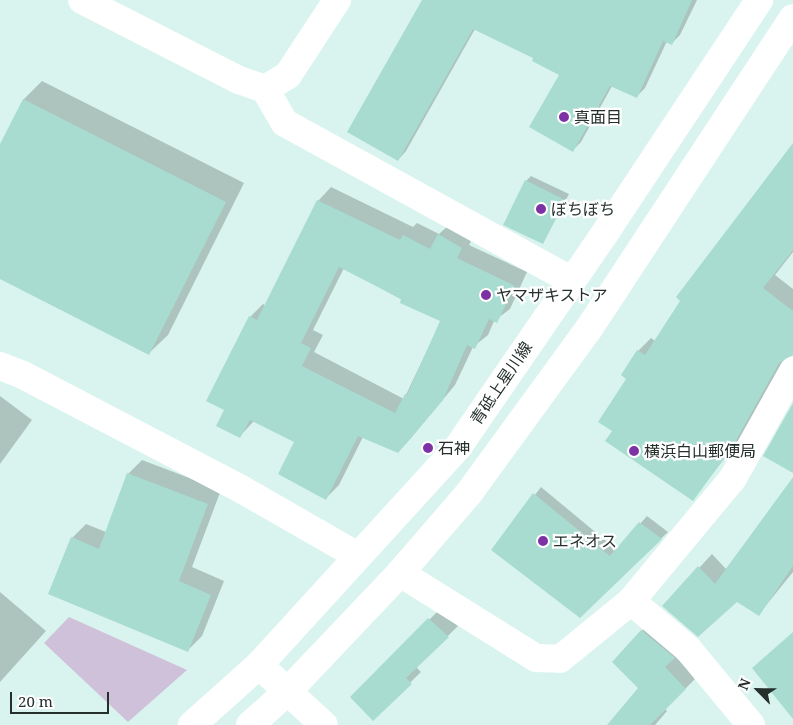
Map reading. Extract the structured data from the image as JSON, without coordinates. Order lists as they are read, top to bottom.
{
  "streets": {
    "street": ["青砥上星川線"]
  },
  "places": [
    "真面目",
    "ぼちぼち",
    "ヤマザキストア",
    "石神",
    "横浜白山郵便局",
    "エネオス"
  ],
  "scale_bar": "20 m",
  "north": "top left"
}
